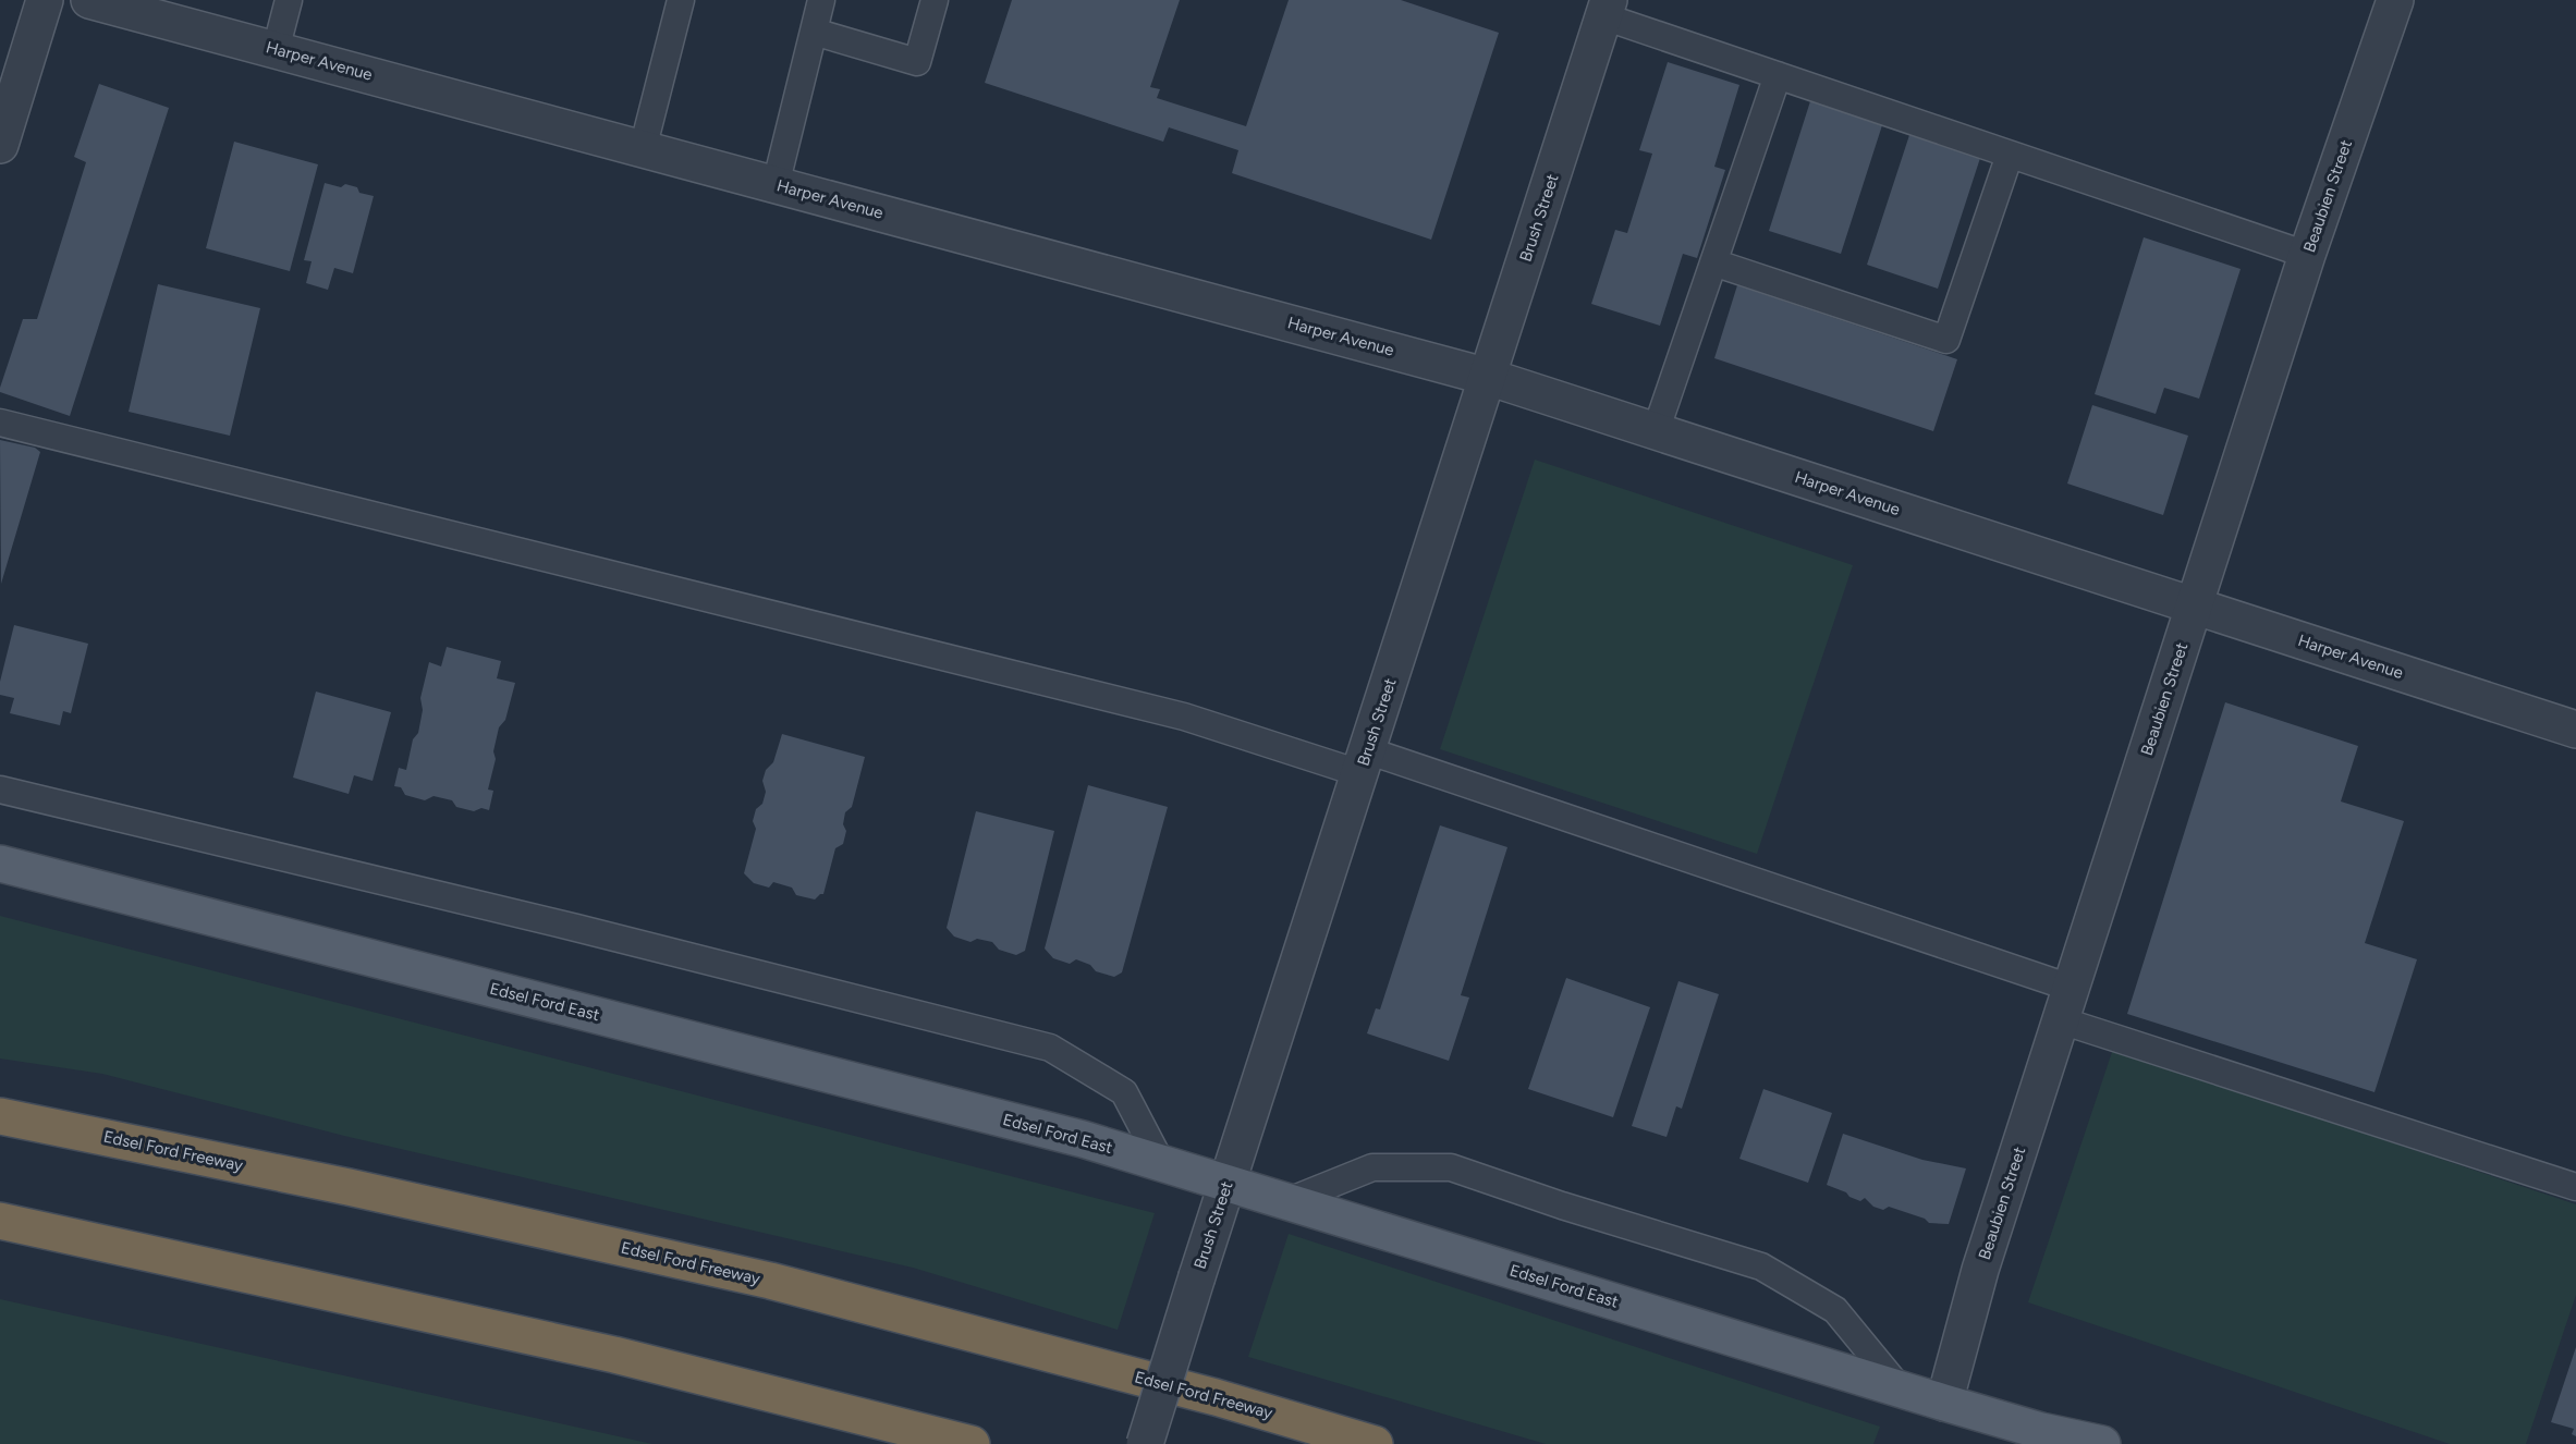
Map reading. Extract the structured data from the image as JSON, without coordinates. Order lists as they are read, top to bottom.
{
  "streets": {
    "highway": ["Edsel Ford Freeway"],
    "main road": ["Edsel Ford East"],
    "street": ["Harper Avenue", "Beaubien Street", "Brush Street"]
  },
  "crossings": [
    ["Harper Avenue", "Beaubien Street"],
    ["Harper Avenue", "Brush Street"],
    ["Beaubien Street", "Edsel Ford East"],
    ["Brush Street", "Edsel Ford East"]
  ]
}
